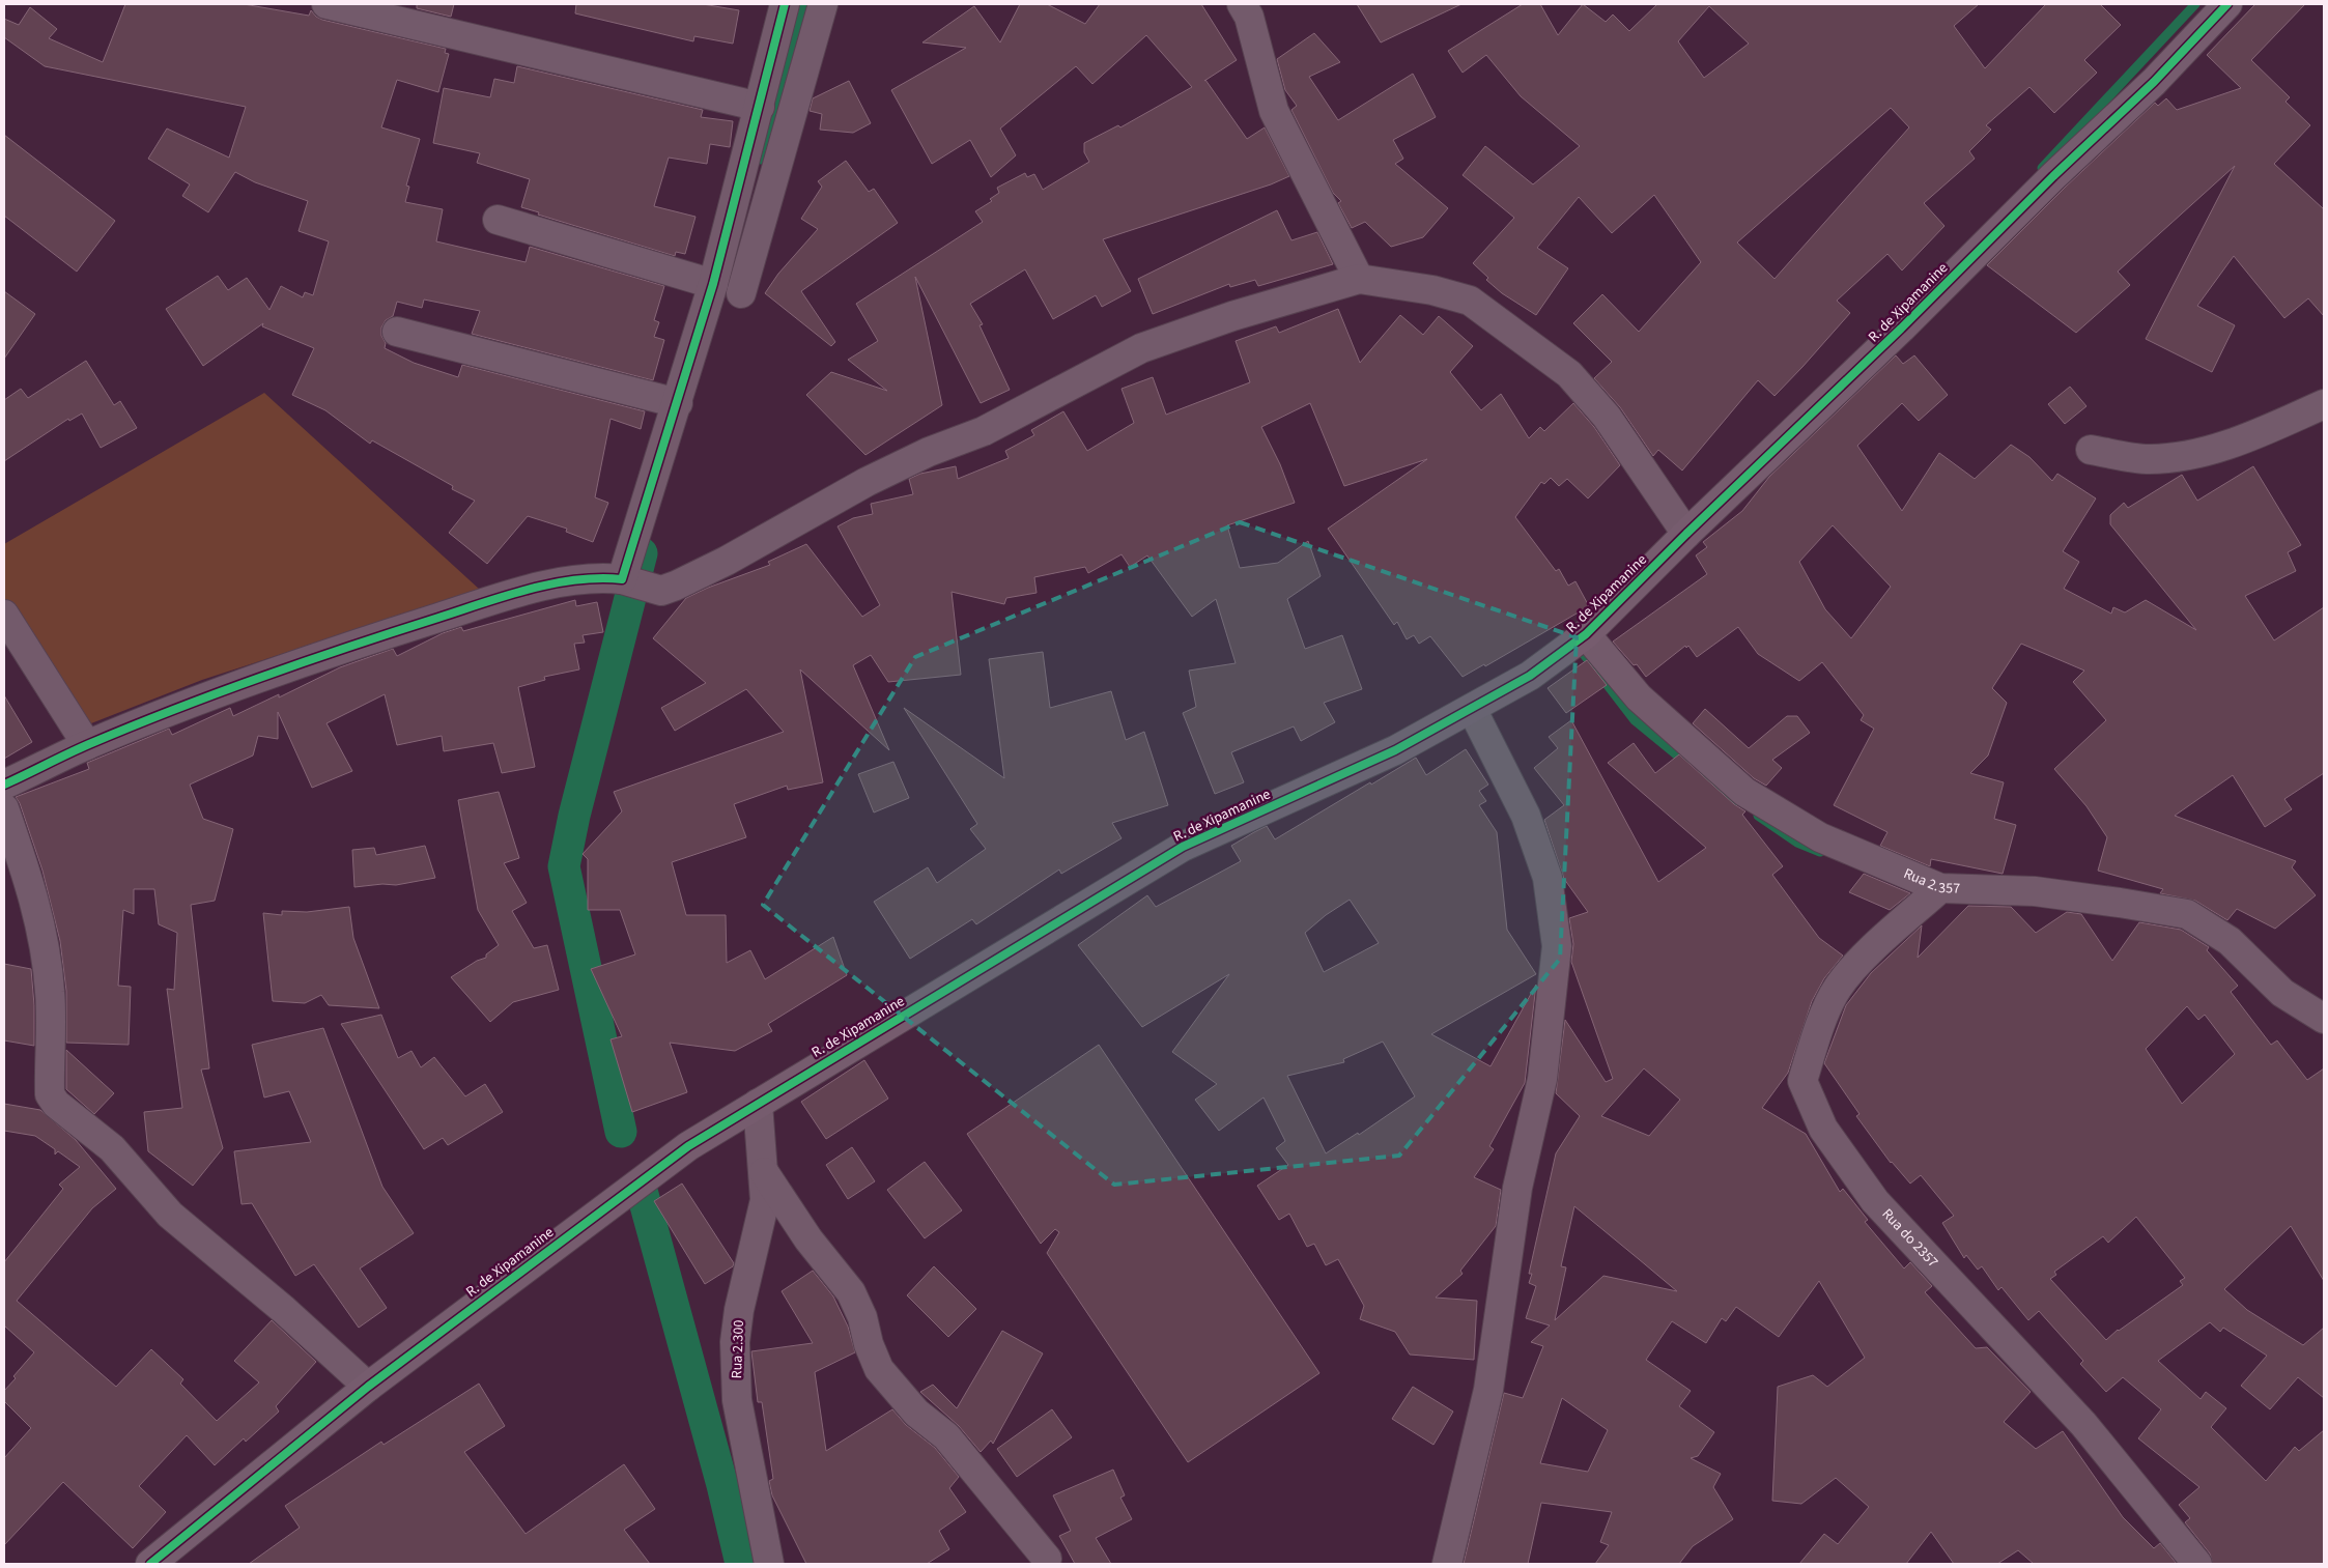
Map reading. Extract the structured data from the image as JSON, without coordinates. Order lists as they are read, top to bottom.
{
  "streets": {
    "street": [
      "R. de Xipamanine",
      "Rua 2.357",
      "Rua do 2357",
      "Rua 2.300"
    ]
  },
  "crossings": [
    ["R. de Xipamanine", "Rua 2.357"],
    ["R. de Xipamanine", "Rua 2.300"],
    ["Rua 2.357", "Rua do 2357"]
  ]
}
